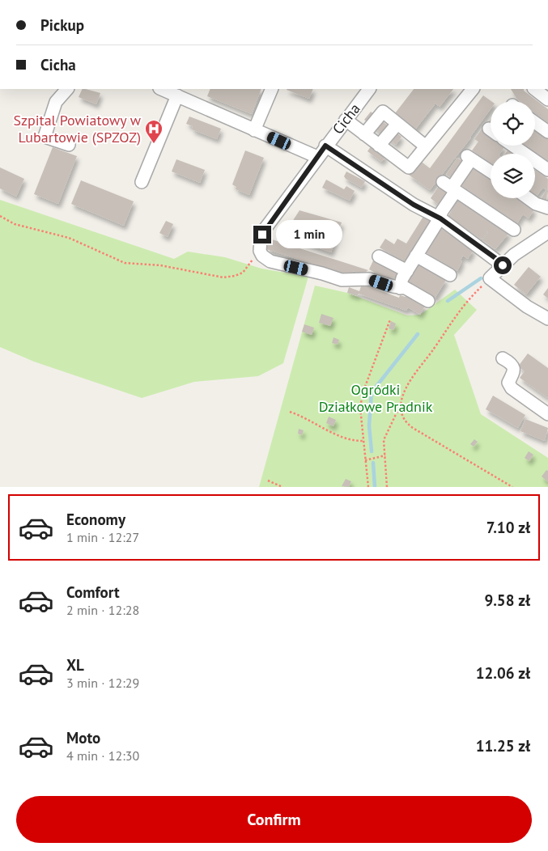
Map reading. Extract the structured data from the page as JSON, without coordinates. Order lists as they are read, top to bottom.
{
  "streets": {
    "street": ["Cicha"]
  },
  "parks": ["Ogródki Działkowe Pradnik"],
  "places": {
    "hospital": ["Szpital Powiatowy w Lubartowie (SPZOZ)"]
  },
  "page": {
    "banner": ["Pickup", "Cicha"],
    "bubble": "1 min",
    "list": [
      {
        "name": "Economy",
        "note": "1 min · 12:27",
        "value": "7.10 zł"
      },
      {
        "name": "Comfort",
        "note": "2 min · 12:28",
        "value": "9.58 zł"
      },
      {
        "name": "XL",
        "note": "3 min · 12:29",
        "value": "12.06 zł"
      },
      {
        "name": "Moto",
        "note": "4 min · 12:30",
        "value": "11.25 zł"
      }
    ],
    "buttons": "Confirm"
  }
}
